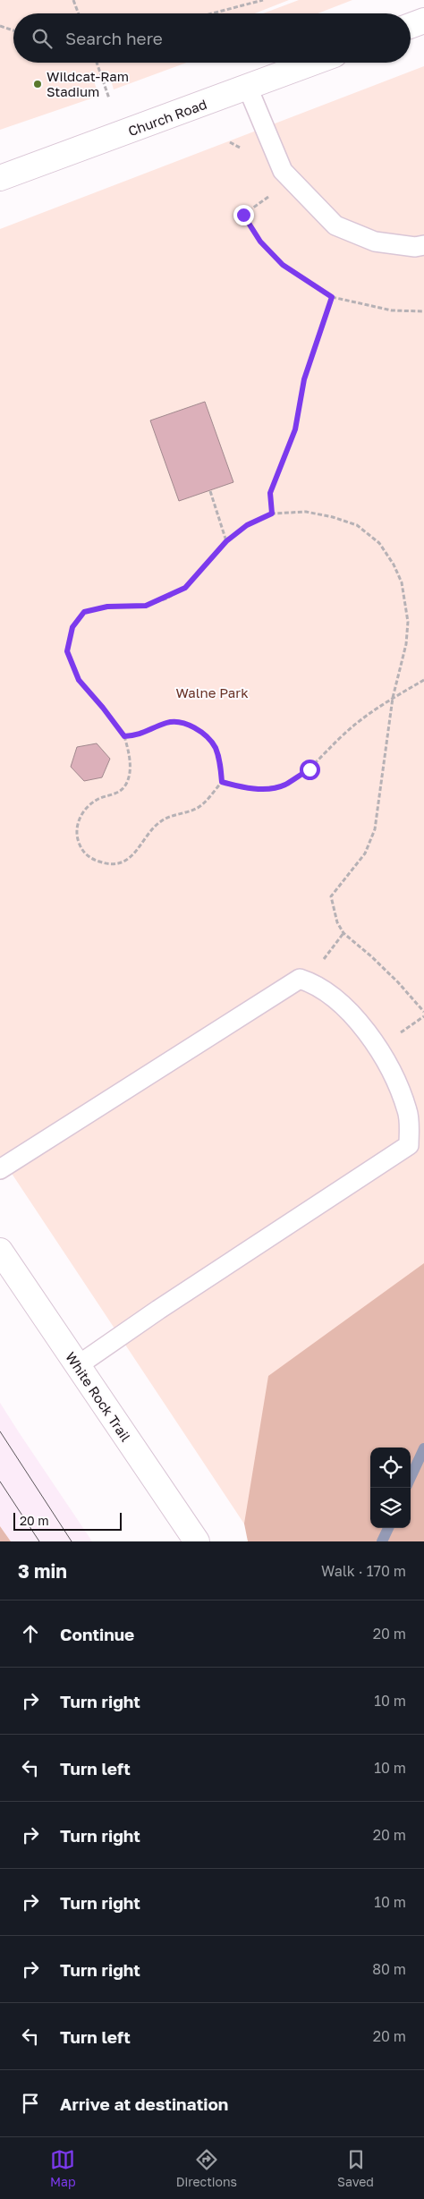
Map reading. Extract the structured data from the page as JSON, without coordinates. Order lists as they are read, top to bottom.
{
  "streets": {
    "street": ["Church Road", "White Rock Trail"]
  },
  "parks": ["Walne Park"],
  "places": ["Wildcat-Ram Stadium"],
  "scale_bar": "20 m",
  "page": {
    "search": "Search here",
    "scale": "20 m",
    "heading": ["3 min", "Walk · 170 m"],
    "list": [
      ["Continue", "20 m"],
      ["Turn right", "10 m"],
      ["Turn left", "10 m"],
      ["Turn right", "20 m"],
      ["Turn right", "10 m"],
      ["Turn right", "80 m"],
      ["Turn left", "20 m"],
      "Arrive at destination"
    ],
    "nav": ["Map", "Directions", "Saved"]
  }
}
